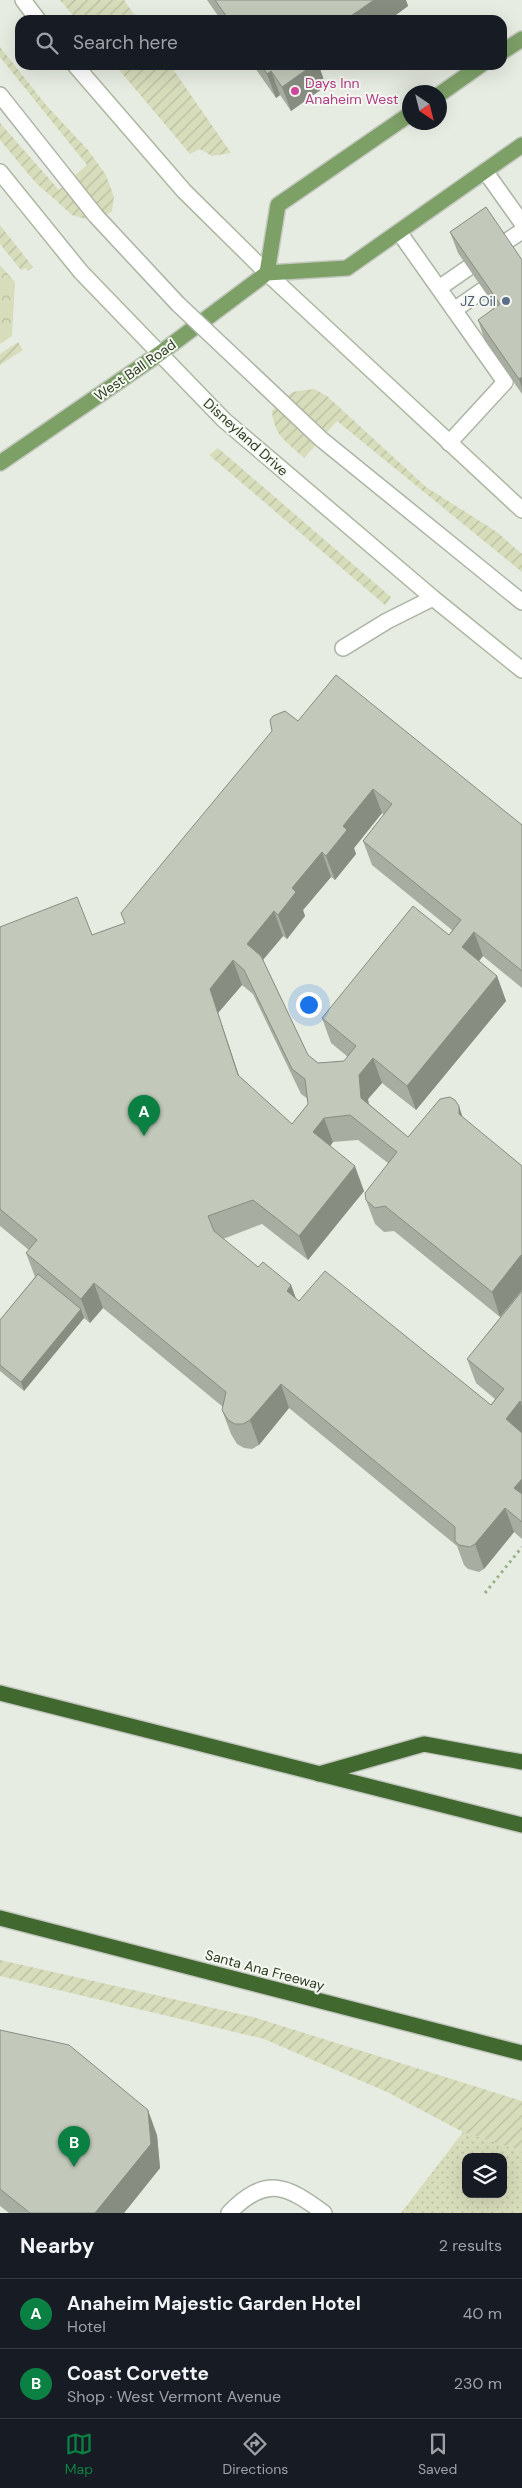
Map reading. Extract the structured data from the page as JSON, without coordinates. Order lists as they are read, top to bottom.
{
  "streets": {
    "highway": ["Santa Ana Freeway"],
    "main road": ["West Ball Road", "Disneyland Drive"]
  },
  "crossings": [
    ["West Ball Road", "Disneyland Drive"]
  ],
  "places": ["Days Inn Anaheim West", "JZ Oil"],
  "north": "bottom right",
  "page": {
    "search": "Search here",
    "pins": ["A", "B"],
    "heading": ["Nearby", "2 results"],
    "list": [
      {
        "mark": "A",
        "name": "Anaheim Majestic Garden Hotel",
        "note": "Hotel",
        "value": "40 m"
      },
      {
        "mark": "B",
        "name": "Coast Corvette",
        "note": "Shop · West Vermont Avenue",
        "value": "230 m"
      }
    ],
    "nav": ["Map", "Directions", "Saved"]
  }
}
